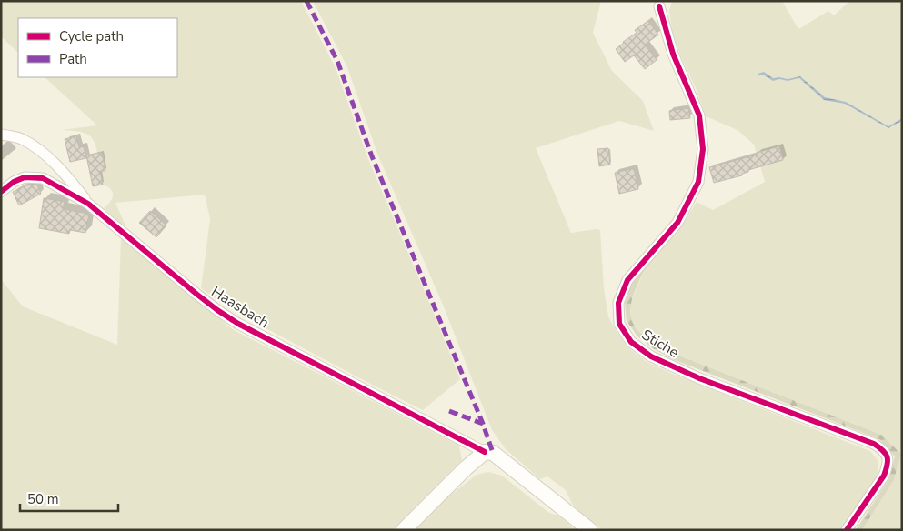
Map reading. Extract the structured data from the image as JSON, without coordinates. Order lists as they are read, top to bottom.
{
  "streets": {
    "street": ["Haasbach", "Stiche"]
  },
  "legend": ["Cycle path", "Path"],
  "scale_bar": "50 m"
}
